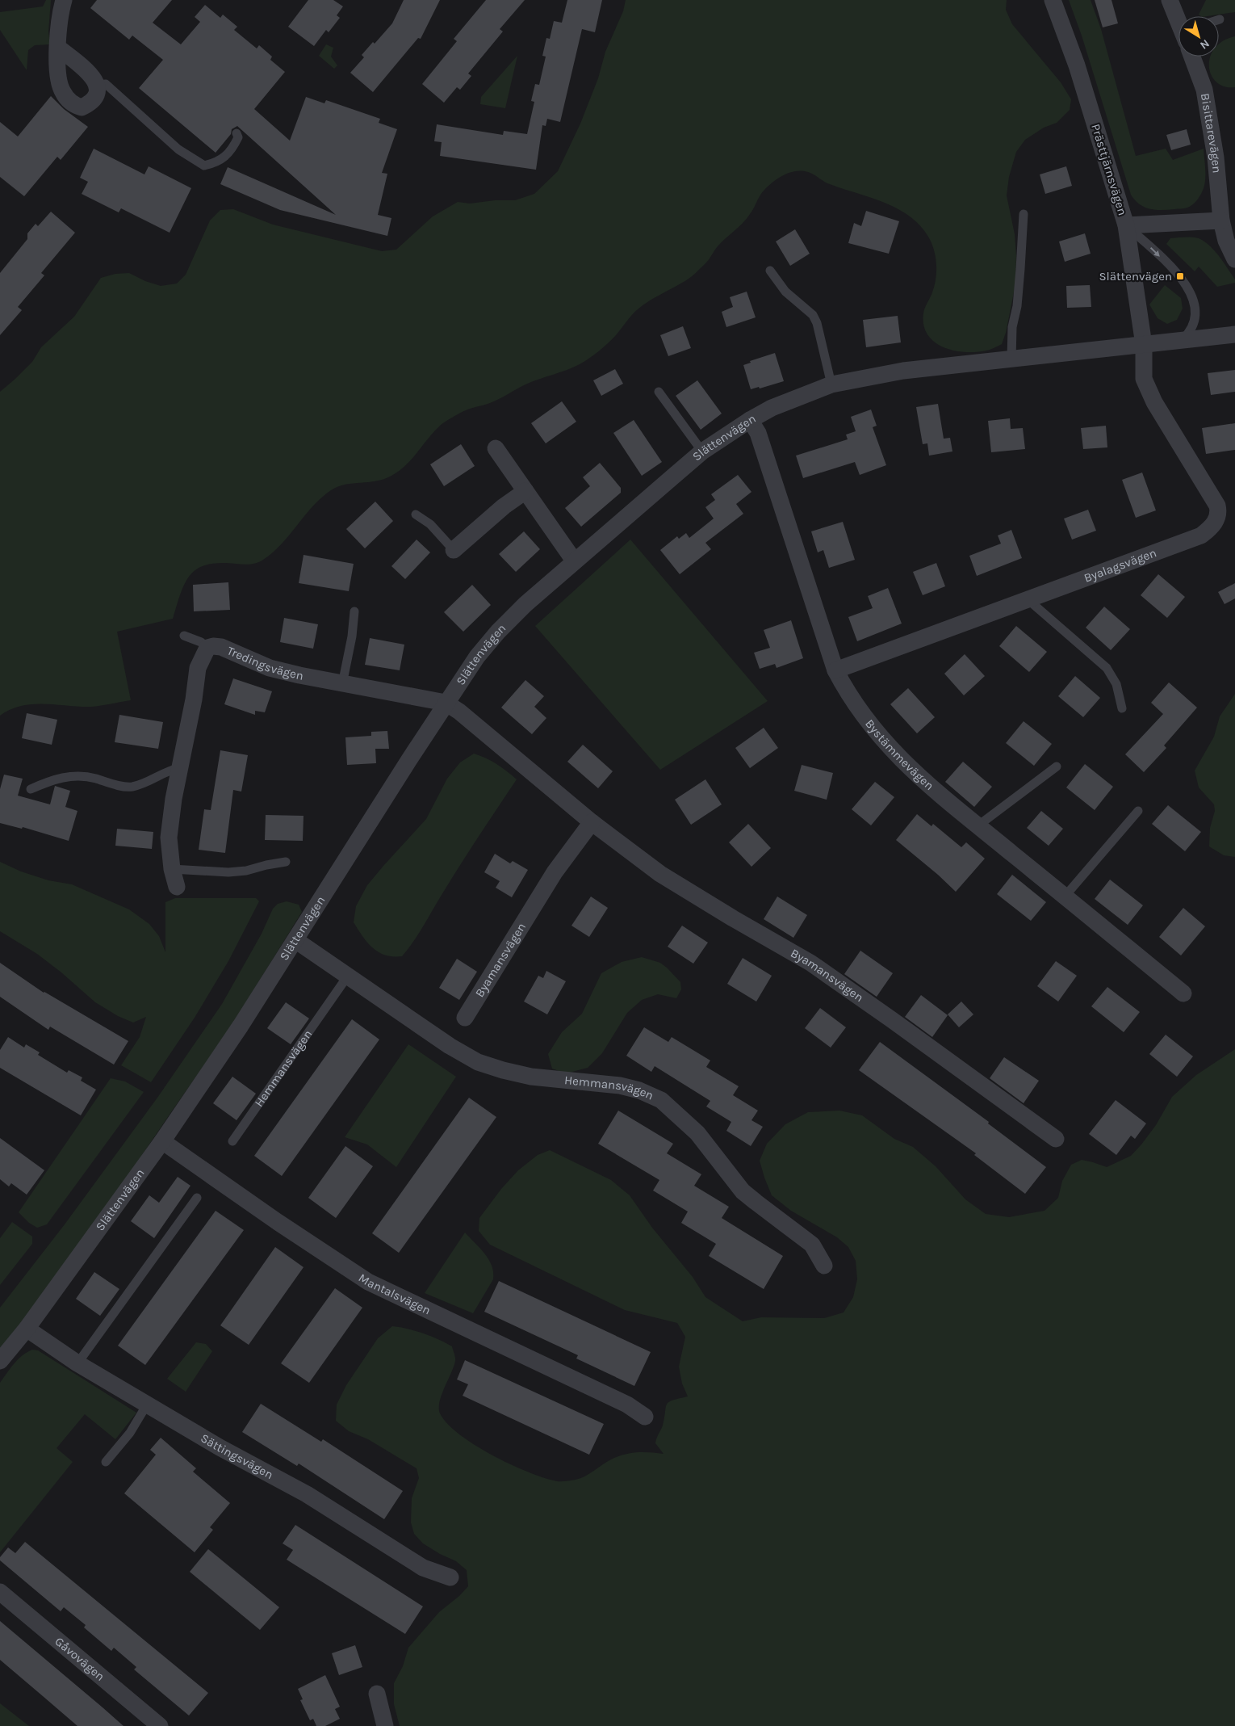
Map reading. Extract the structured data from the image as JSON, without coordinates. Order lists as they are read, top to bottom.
{
  "streets": {
    "street": [
      "Bisittarevägen",
      "Prästtjärnsvägen",
      "Slättenvägen",
      "Byalagsvägen",
      "Tredingsvägen",
      "Bystämmevägen",
      "Byamansvägen",
      "Hemmansvägen",
      "Mantalsvägen",
      "Sättingsvägen",
      "Gåvovägen"
    ]
  },
  "crossings": [
    ["Prästtjärnsvägen", "Slättenvägen"],
    ["Prästtjärnsvägen", "Byalagsvägen"],
    ["Slättenvägen", "Byalagsvägen"],
    ["Slättenvägen", "Tredingsvägen"],
    ["Slättenvägen", "Bystämmevägen"],
    ["Slättenvägen", "Byamansvägen"],
    ["Slättenvägen", "Hemmansvägen"],
    ["Slättenvägen", "Mantalsvägen"],
    ["Slättenvägen", "Sättingsvägen"],
    ["Byalagsvägen", "Bystämmevägen"],
    ["Tredingsvägen", "Byamansvägen"]
  ],
  "places": {
    "transit": ["Slättenvägen"]
  },
  "north": "bottom right"
}
